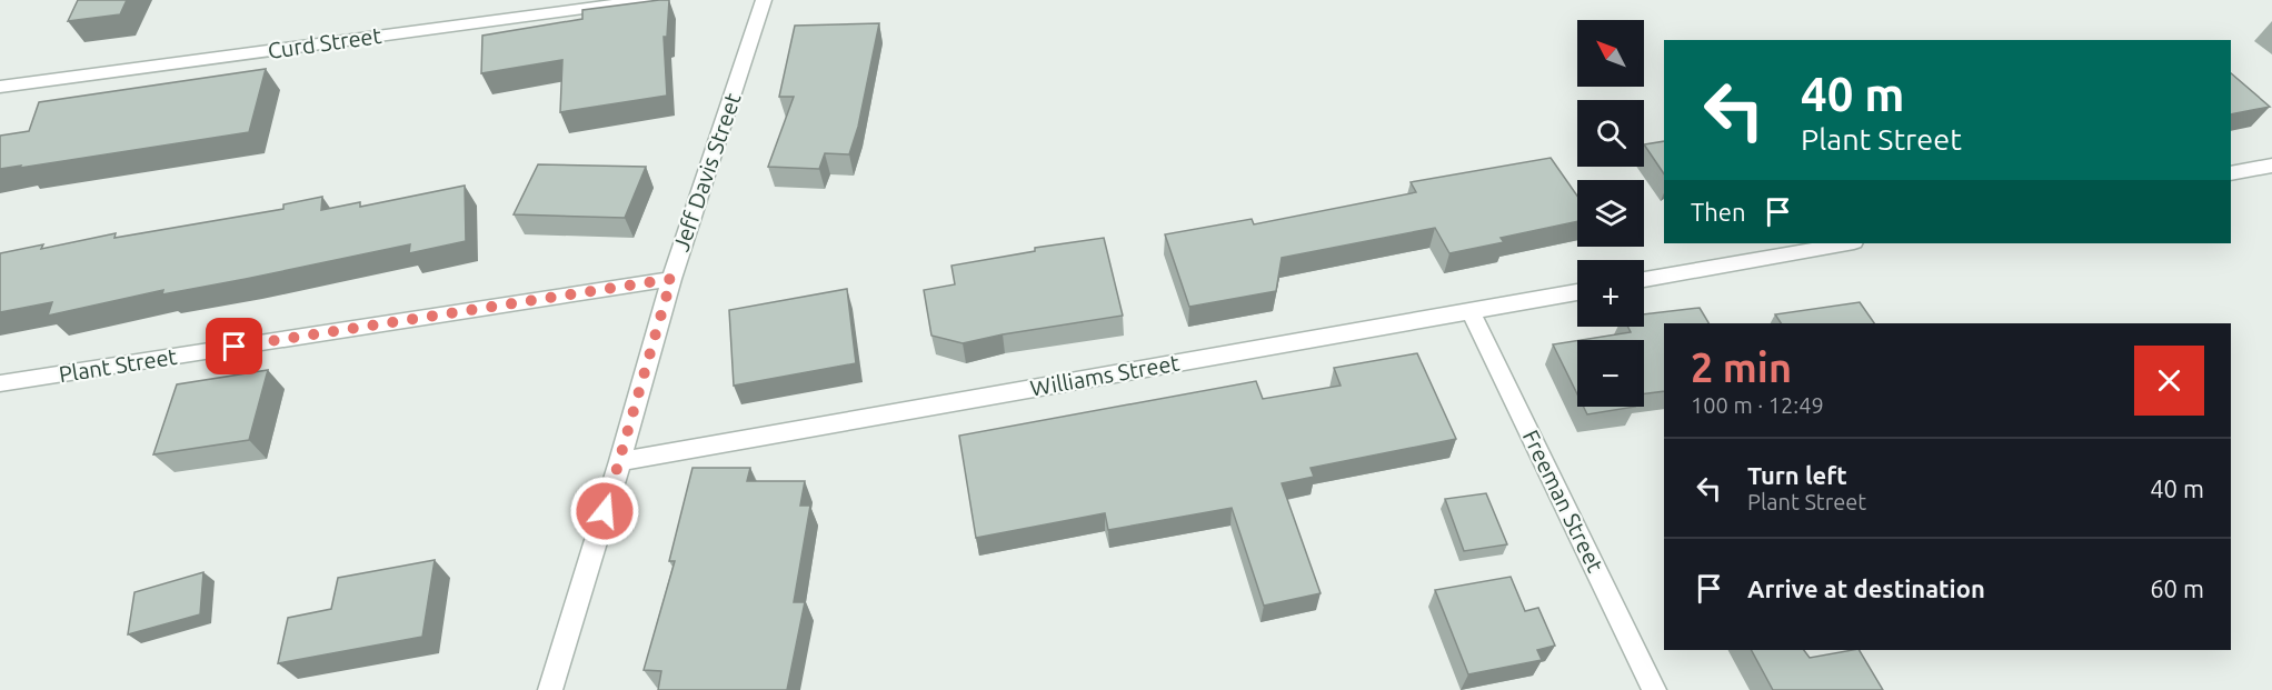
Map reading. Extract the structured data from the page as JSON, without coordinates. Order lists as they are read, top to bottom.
{
  "streets": {
    "street": [
      "Curd Street",
      "Jeff Davis Street",
      "Plant Street",
      "Williams Street",
      "Freeman Street"
    ]
  },
  "crossings": [
    ["Jeff Davis Street", "Plant Street"],
    ["Jeff Davis Street", "Williams Street"],
    ["Williams Street", "Freeman Street"]
  ],
  "north": "top left",
  "page": {
    "map_buttons": ["+", "−"],
    "turn": ["40 m", "Plant Street"],
    "then": "Then",
    "heading": ["2 min", "100 m · 12:49"],
    "list": [
      {
        "name": "Turn left",
        "note": "Plant Street",
        "value": "40 m"
      },
      {
        "name": "Arrive at destination",
        "value": "60 m"
      }
    ]
  }
}
